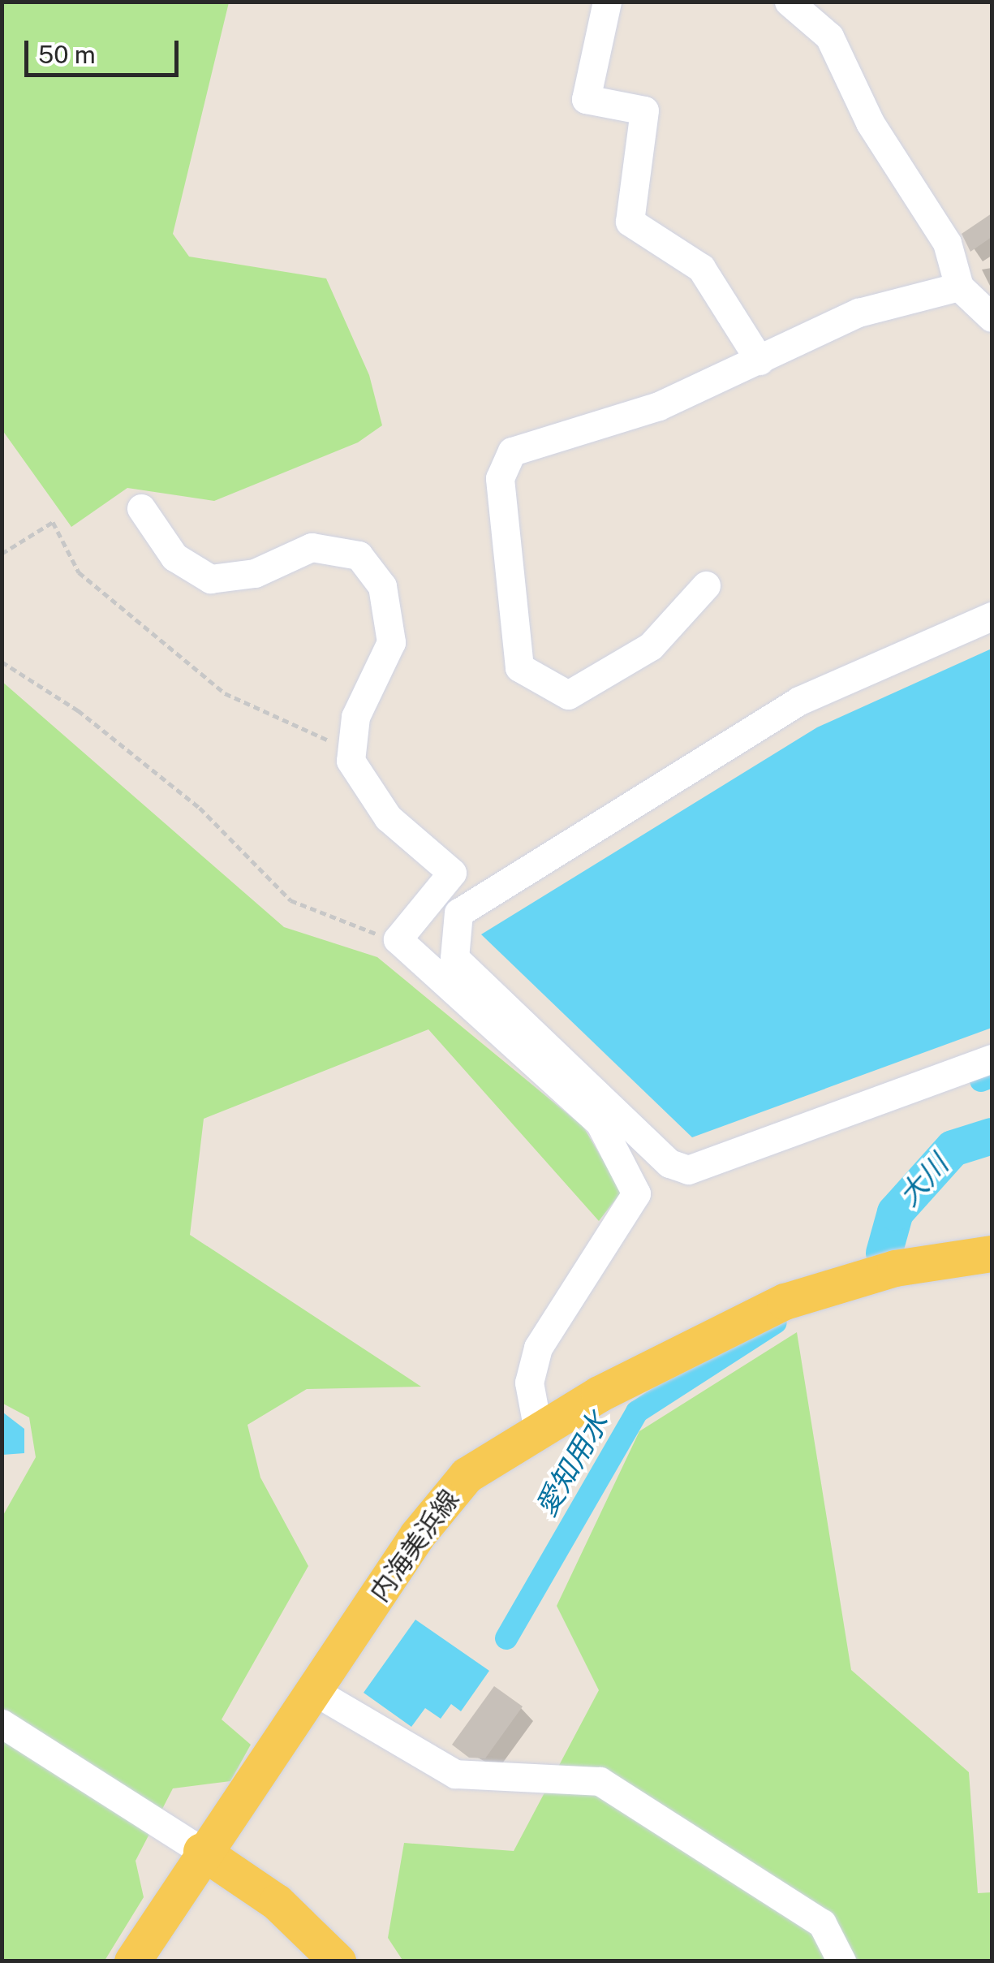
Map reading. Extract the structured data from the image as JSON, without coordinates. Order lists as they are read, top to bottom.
{
  "streets": {
    "main road": ["内海美浜線"]
  },
  "water": ["大川", "愛知用水"],
  "scale_bar": "50 m"
}
